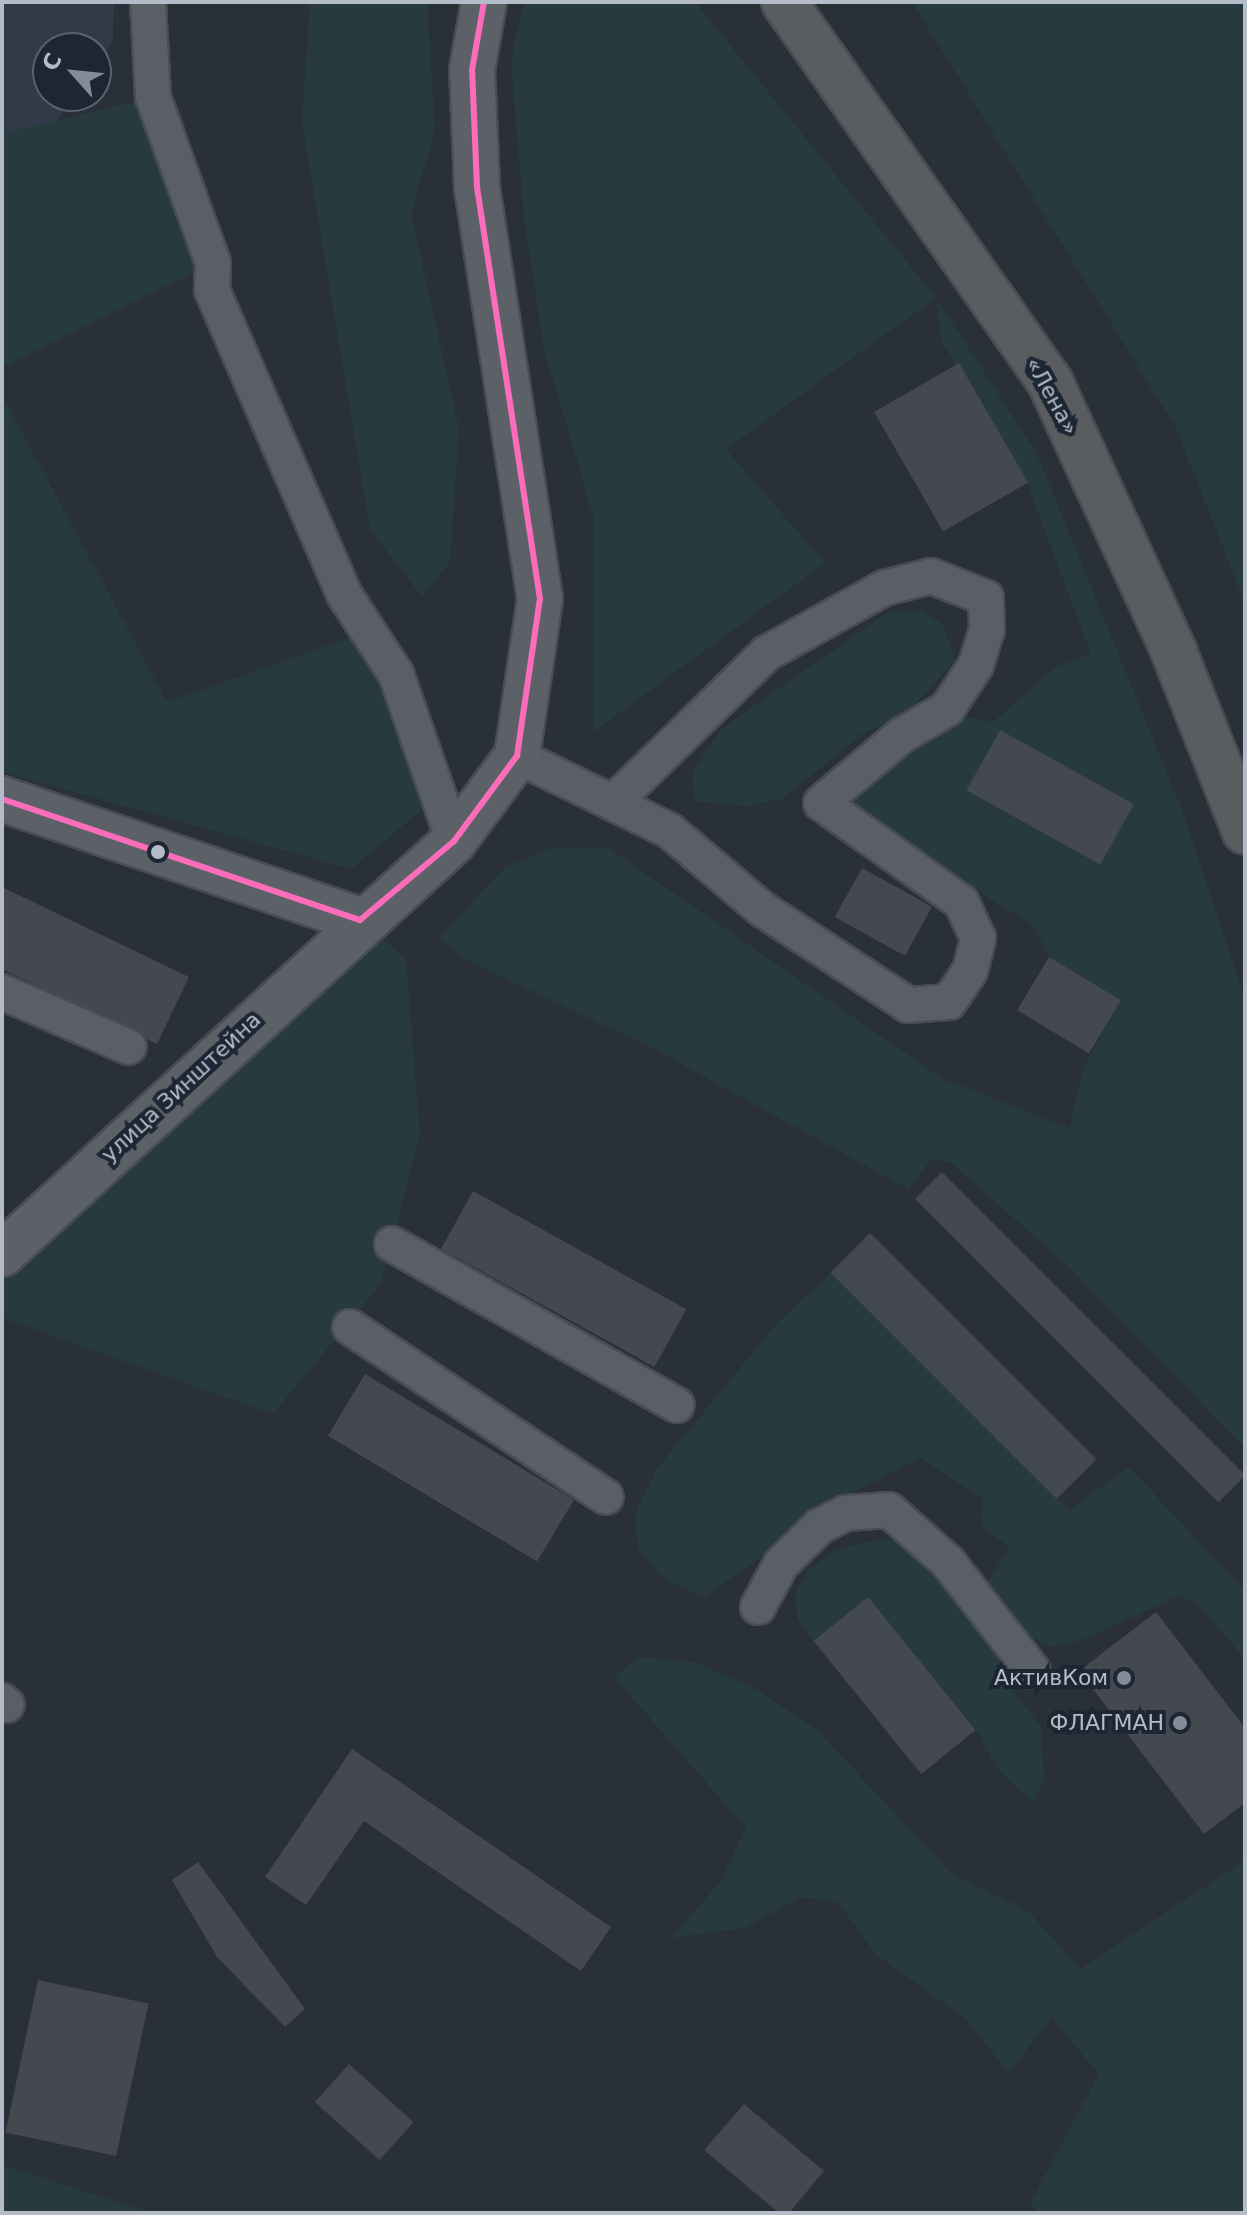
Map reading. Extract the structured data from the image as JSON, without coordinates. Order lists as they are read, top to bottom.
{
  "streets": {
    "highway": ["«Лена»"],
    "main road": ["улица Зинштейна"]
  },
  "places": ["АктивКом", "ФЛАГМАН"],
  "north": "top left"
}
